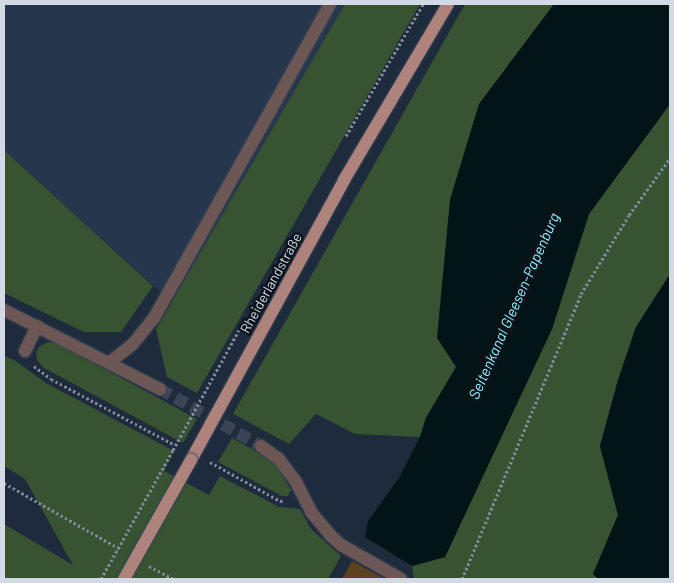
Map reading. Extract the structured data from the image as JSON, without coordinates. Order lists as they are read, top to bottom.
{
  "streets": {
    "main road": ["Rheiderlandstraße"]
  },
  "water": ["Seitenkanal Gleesen-Papenburg"]
}
